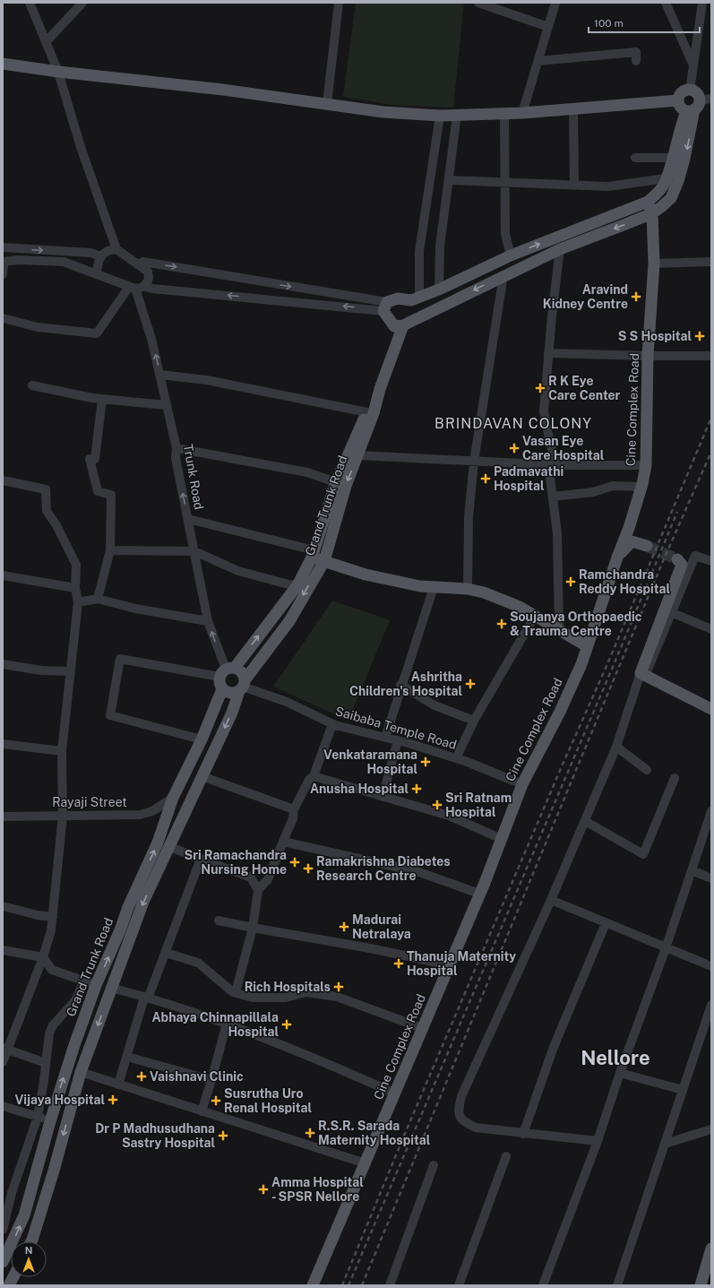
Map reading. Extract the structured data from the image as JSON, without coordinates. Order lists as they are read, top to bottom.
{
  "streets": {
    "main road": ["Cine Complex Road", "Grand Trunk Road"],
    "street": ["Trunk Road", "Saibaba Temple Road", "Rayaji Street"]
  },
  "crossings": [
    ["Cine Complex Road", "Saibaba Temple Road"],
    ["Trunk Road", "Grand Trunk Road"],
    ["Trunk Road", "Saibaba Temple Road"],
    ["Grand Trunk Road", "Saibaba Temple Road"],
    ["Grand Trunk Road", "Rayaji Street"]
  ],
  "one_way": ["Trunk Road"],
  "districts": ["BRINDAVAN COLONY", "Nellore"],
  "places": {
    "health": [
      "Aravind Kidney Centre",
      "S S Hospital",
      "R K Eye Care Center",
      "Vasan Eye Care Hospital",
      "Padmavathi Hospital",
      "Ramchandra Reddy Hospital",
      "Soujanya Orthopaedic & Trauma Centre",
      "Ashritha Children's Hospital",
      "Venkataramana Hospital",
      "Anusha Hospital",
      "Sri Ratnam Hospital",
      "Sri Ramachandra Nursing Home",
      "Ramakrishna Diabetes Research Centre",
      "Madurai Netralaya",
      "Thanuja Maternity Hospital",
      "Rich Hospitals",
      "Abhaya Chinnapillala Hospital",
      "Vaishnavi Clinic",
      "Vijaya Hospital",
      "Susrutha Uro Renal Hospital",
      "R.S.R. Sarada Maternity Hospital",
      "Dr P Madhusudhana Sastry Hospital",
      "Amma Hospital - SPSR Nellore"
    ]
  },
  "scale_bar": "100 m",
  "north": "top"
}
